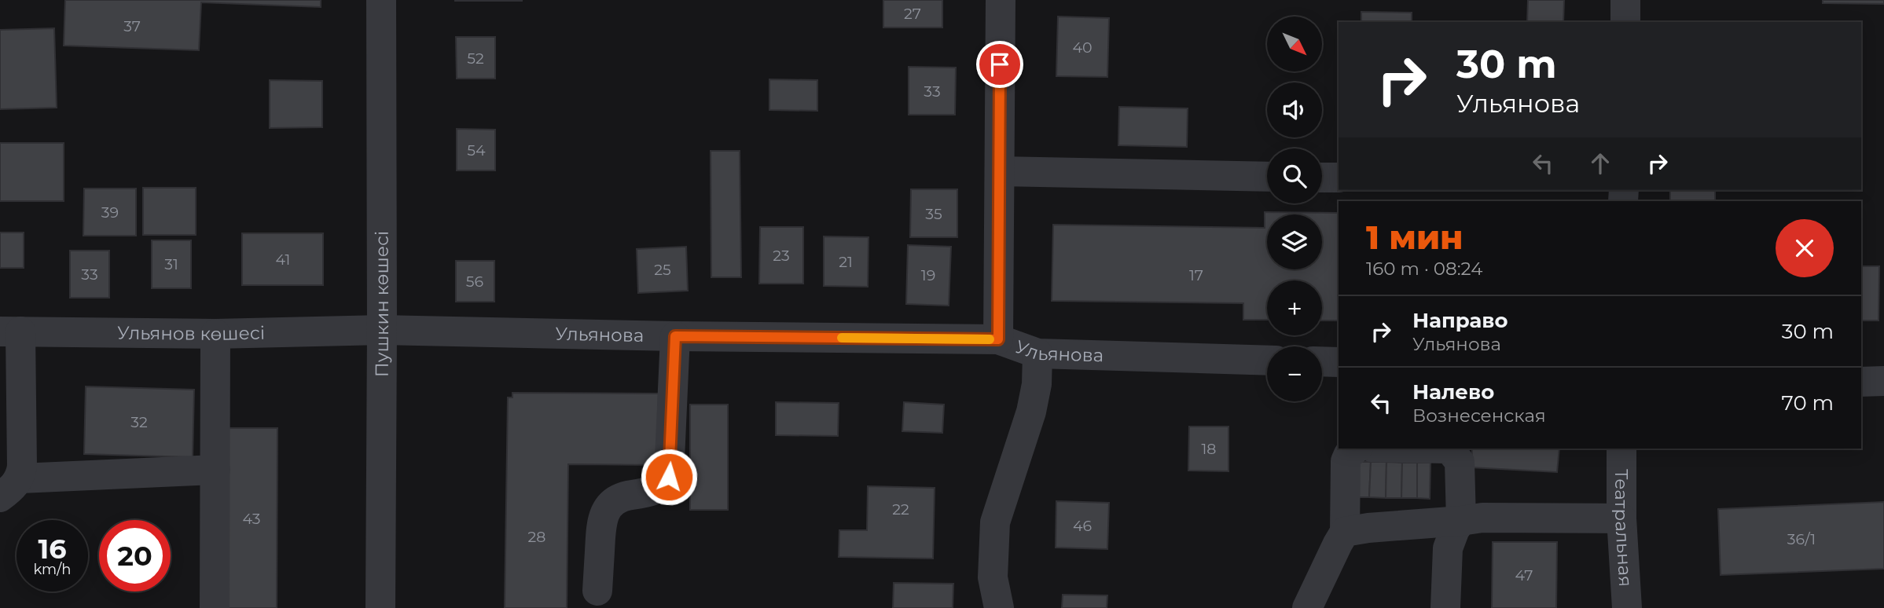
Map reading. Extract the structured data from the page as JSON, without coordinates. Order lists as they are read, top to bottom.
{
  "streets": {
    "street": [
      "Пушкин көшесі",
      "Ульянов көшесі",
      "Ульянова",
      "Театральная"
    ]
  },
  "crossings": [
    ["Пушкин көшесі", "Ульянов көшесі"],
    ["Пушкин көшесі", "Ульянова"],
    ["Ульянов көшесі", "Ульянова"]
  ],
  "house_numbers": [
    "27",
    "37",
    "40",
    "52",
    "33",
    "54",
    "39",
    "35",
    "23",
    "41",
    "21",
    "31",
    "25",
    "33",
    "19",
    "17",
    "56",
    "32",
    "18",
    "22",
    "43",
    "46",
    "28",
    "36/1",
    "47"
  ],
  "north": "bottom right",
  "page": {
    "map_buttons": ["+", "−"],
    "turn": ["30 m", "Ульянова"],
    "heading": ["1 мин", "160 m · 08:24"],
    "list": [
      {
        "name": "Направо",
        "note": "Ульянова",
        "value": "30 m"
      },
      {
        "name": "Налево",
        "note": "Вознесенская",
        "value": "70 m"
      }
    ],
    "speed": "16 km/h",
    "limit": "20"
  }
}
